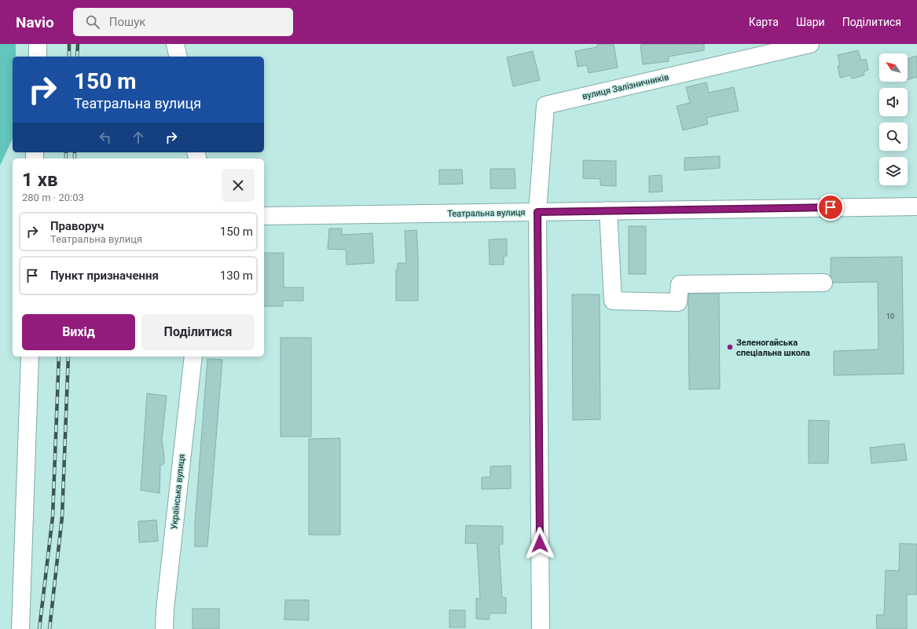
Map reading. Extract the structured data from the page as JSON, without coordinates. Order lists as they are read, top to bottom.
{
  "streets": {
    "street": ["вулиця Залізничників", "Театральна вулиця", "Українська вулиця"]
  },
  "crossings": [
    ["вулиця Залізничників", "Театральна вулиця"]
  ],
  "places": ["Зеленогайська спеціальна школа"],
  "house_numbers": ["10"],
  "north": "top left",
  "page": {
    "header": "Navio",
    "search": "Пошук",
    "nav": ["Карта", "Шари", "Поділитися"],
    "turn": ["150 m", "Театральна вулиця"],
    "heading": ["1 хв", "280 m · 20:03"],
    "list": [
      {
        "name": "Праворуч",
        "note": "Театральна вулиця",
        "value": "150 m"
      },
      {
        "name": "Пункт призначення",
        "value": "130 m"
      }
    ],
    "buttons": ["Вихід", "Поділитися"]
  }
}
